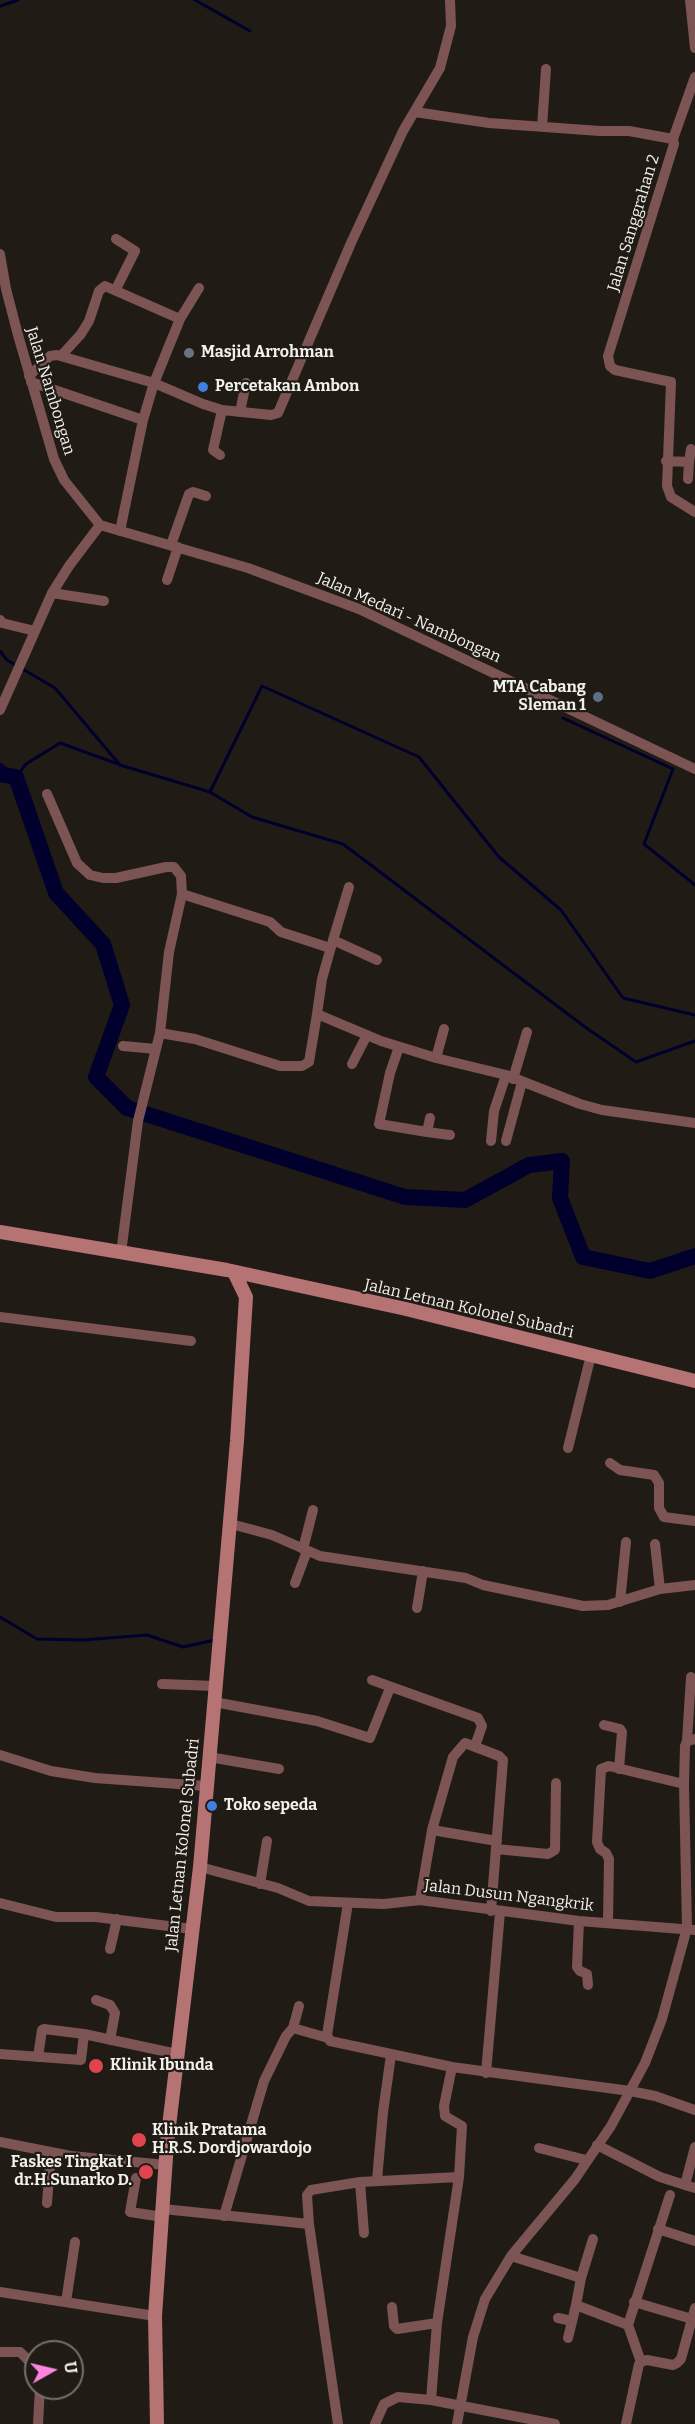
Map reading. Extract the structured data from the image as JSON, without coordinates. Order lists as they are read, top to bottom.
{
  "streets": {
    "main road": ["Jalan Letnan Kolonel Subadri"],
    "street": [
      "Jalan Sanggrahan 2",
      "Jalan Nambongan",
      "Jalan Medari - Nambongan",
      "Jalan Dusun Ngangkrik"
    ]
  },
  "crossings": [
    ["Jalan Nambongan", "Jalan Medari - Nambongan"],
    ["Jalan Letnan Kolonel Subadri", "Jalan Dusun Ngangkrik"]
  ],
  "places": [
    "Masjid Arrohman",
    "Percetakan Ambon",
    "MTA Cabang Sleman 1",
    "Toko sepeda",
    "Klinik Ibunda",
    "Klinik Pratama H.R.S. Dordjowardojo",
    "Faskes Tingkat I dr.H.Sunarko D."
  ],
  "north": "right"
}
